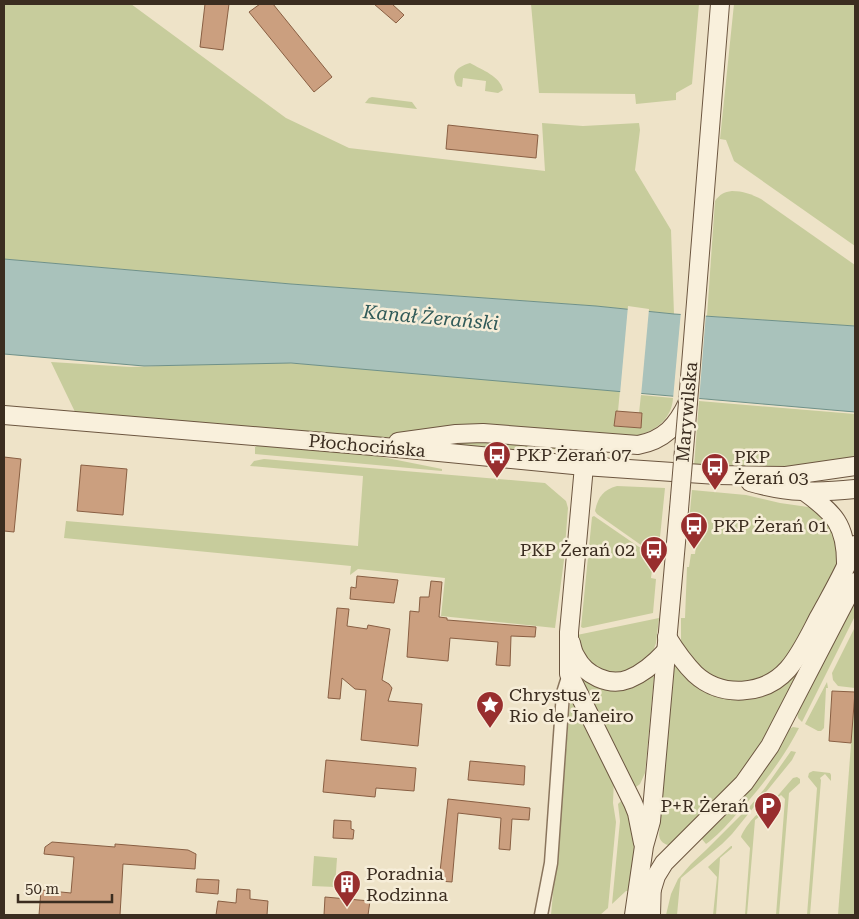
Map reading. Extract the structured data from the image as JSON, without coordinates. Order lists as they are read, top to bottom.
{
  "streets": {
    "main road": ["Marywilska", "Płochocińska"]
  },
  "water": ["Kanał Żerański"],
  "places": {
    "bus stop": [
      "PKP Żerań 07",
      "PKP Żerań 03",
      "PKP Żerań 01",
      "PKP Żerań 02"
    ],
    "place": ["Chrystus z Rio de Janeiro"],
    "parking": ["P+R Żerań"],
    "building": ["Poradnia Rodzinna"]
  },
  "scale_bar": "50 m"
}
